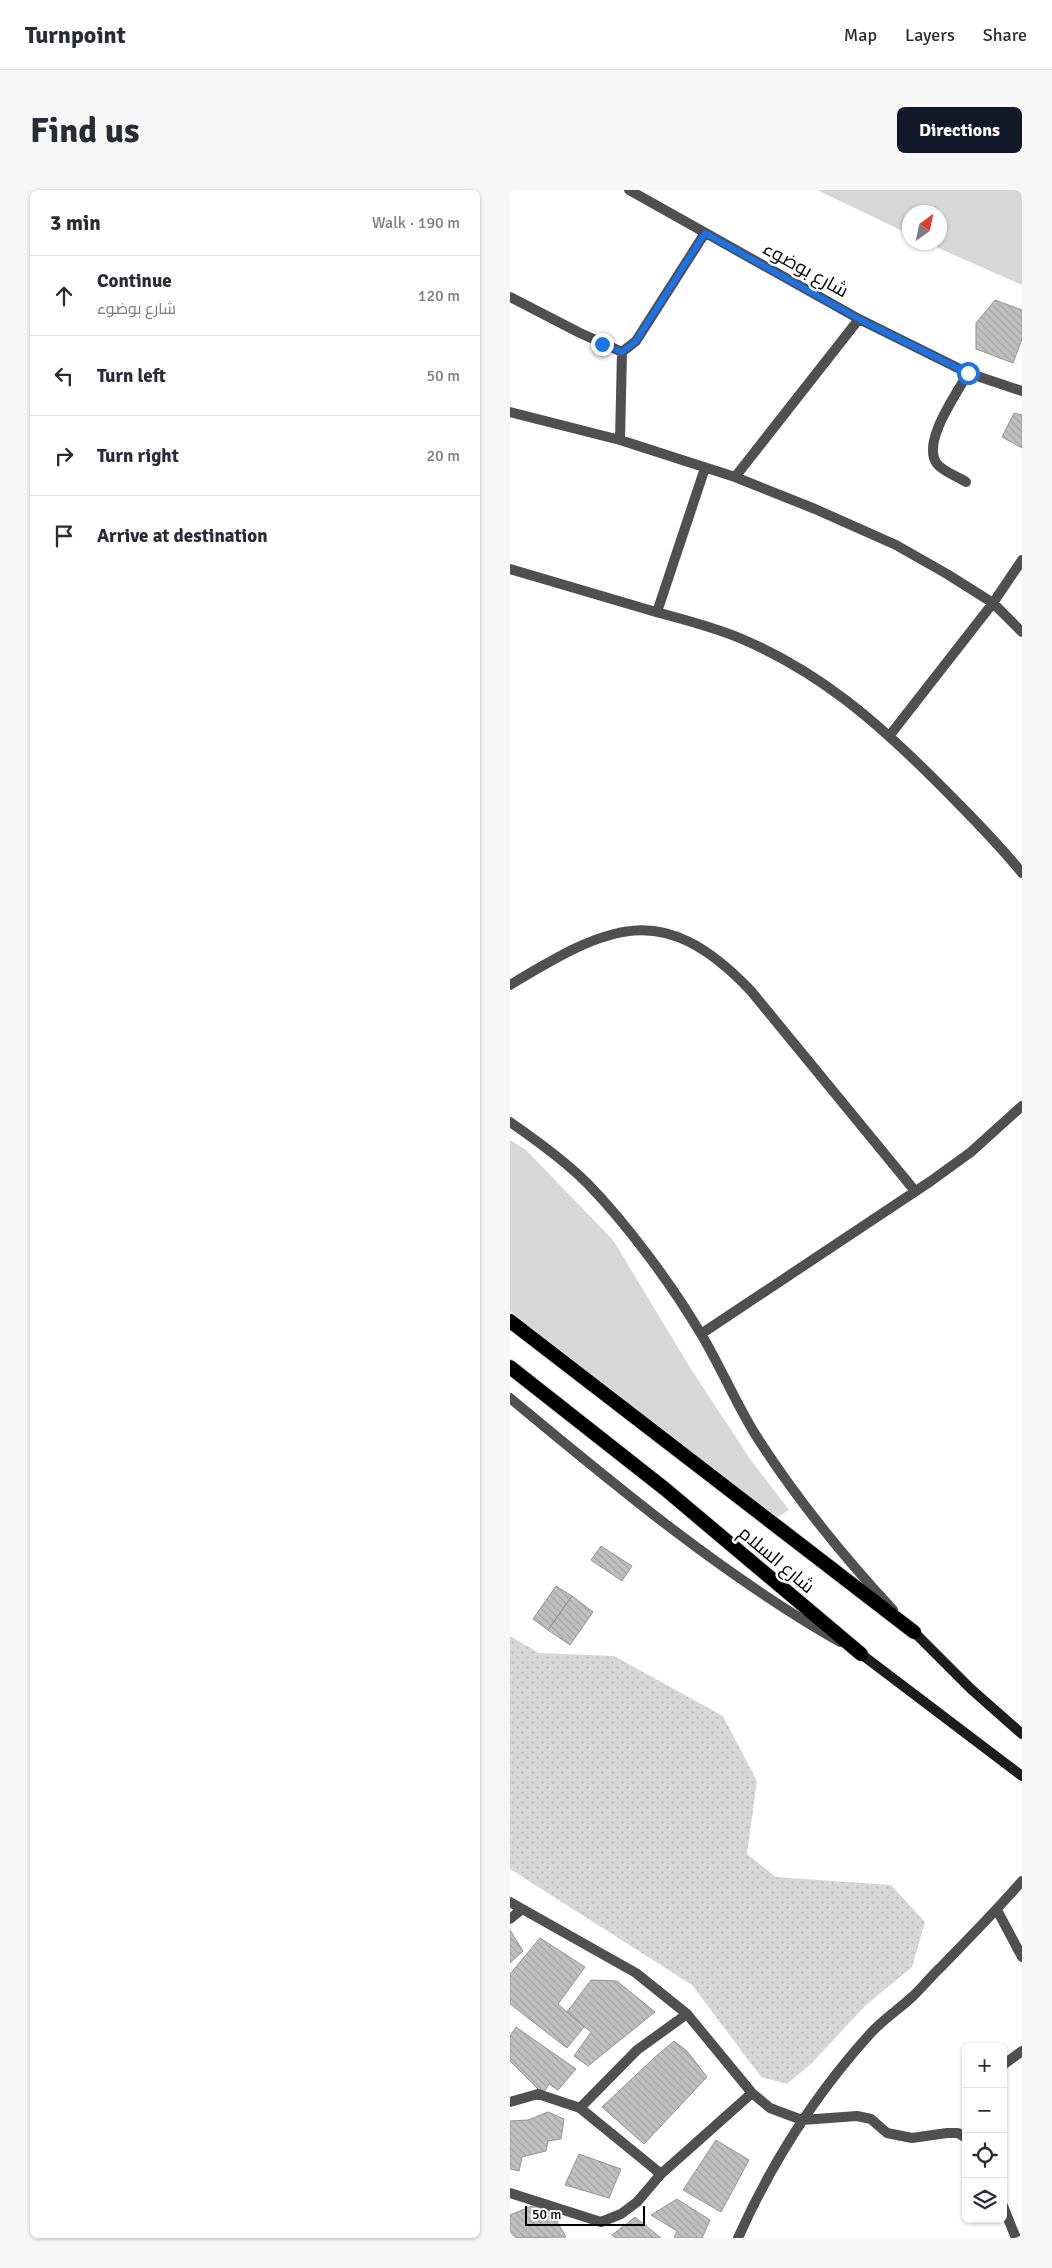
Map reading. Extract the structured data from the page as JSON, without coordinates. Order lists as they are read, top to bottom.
{
  "streets": {
    "highway": ["شارع السلام"],
    "street": ["شارع بوضوء"]
  },
  "scale_bar": "50 m",
  "north": "top right",
  "page": {
    "header": "Turnpoint",
    "nav": ["Map", "Layers", "Share"],
    "buttons": "Directions",
    "title": "Find us",
    "heading": ["3 min", "Walk · 190 m"],
    "list": [
      ["Continue", "شارع بوضوء", "120 m"],
      ["Turn left", "50 m"],
      ["Turn right", "20 m"],
      "Arrive at destination"
    ],
    "map_buttons": ["+", "−"],
    "scale": "50 m"
  }
}
